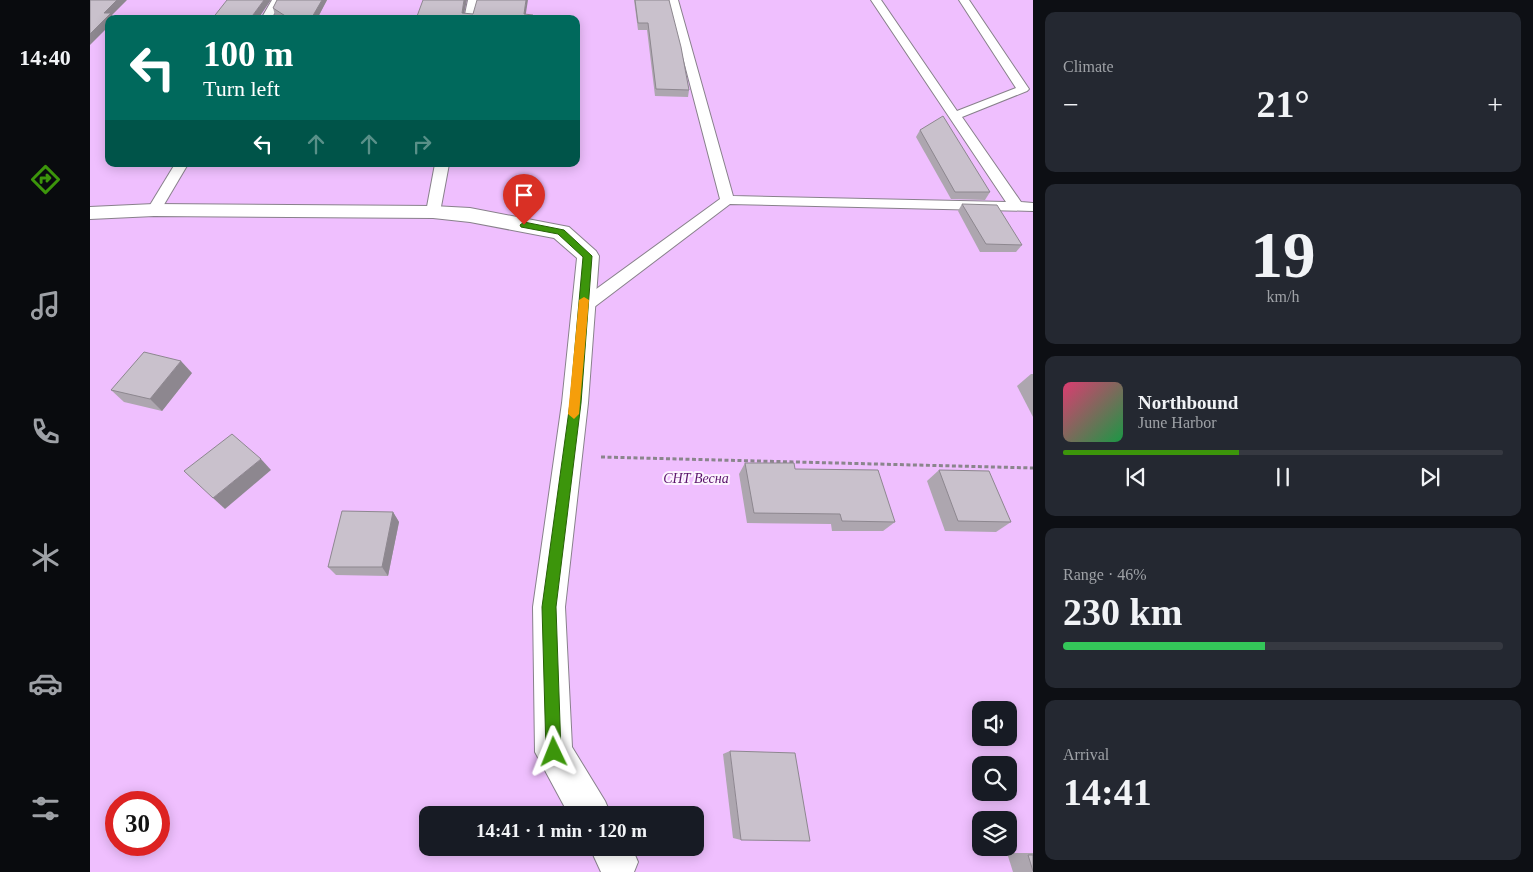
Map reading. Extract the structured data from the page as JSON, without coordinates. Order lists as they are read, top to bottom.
{
  "parks": ["СНТ Весна"],
  "page": {
    "tabs": "14:40",
    "tile": [
      "Climate",
      ["19", "km/h"],
      ["Range · 46%", "230 km"],
      ["Arrival", "14:41"]
    ],
    "turn": ["100 m", "Turn left"],
    "heat": ["−", "21°", "+"],
    "song": ["Northbound", "June Harbor"],
    "limit": "30",
    "trip": "14:41 · 1 min · 120 m"
  }
}
